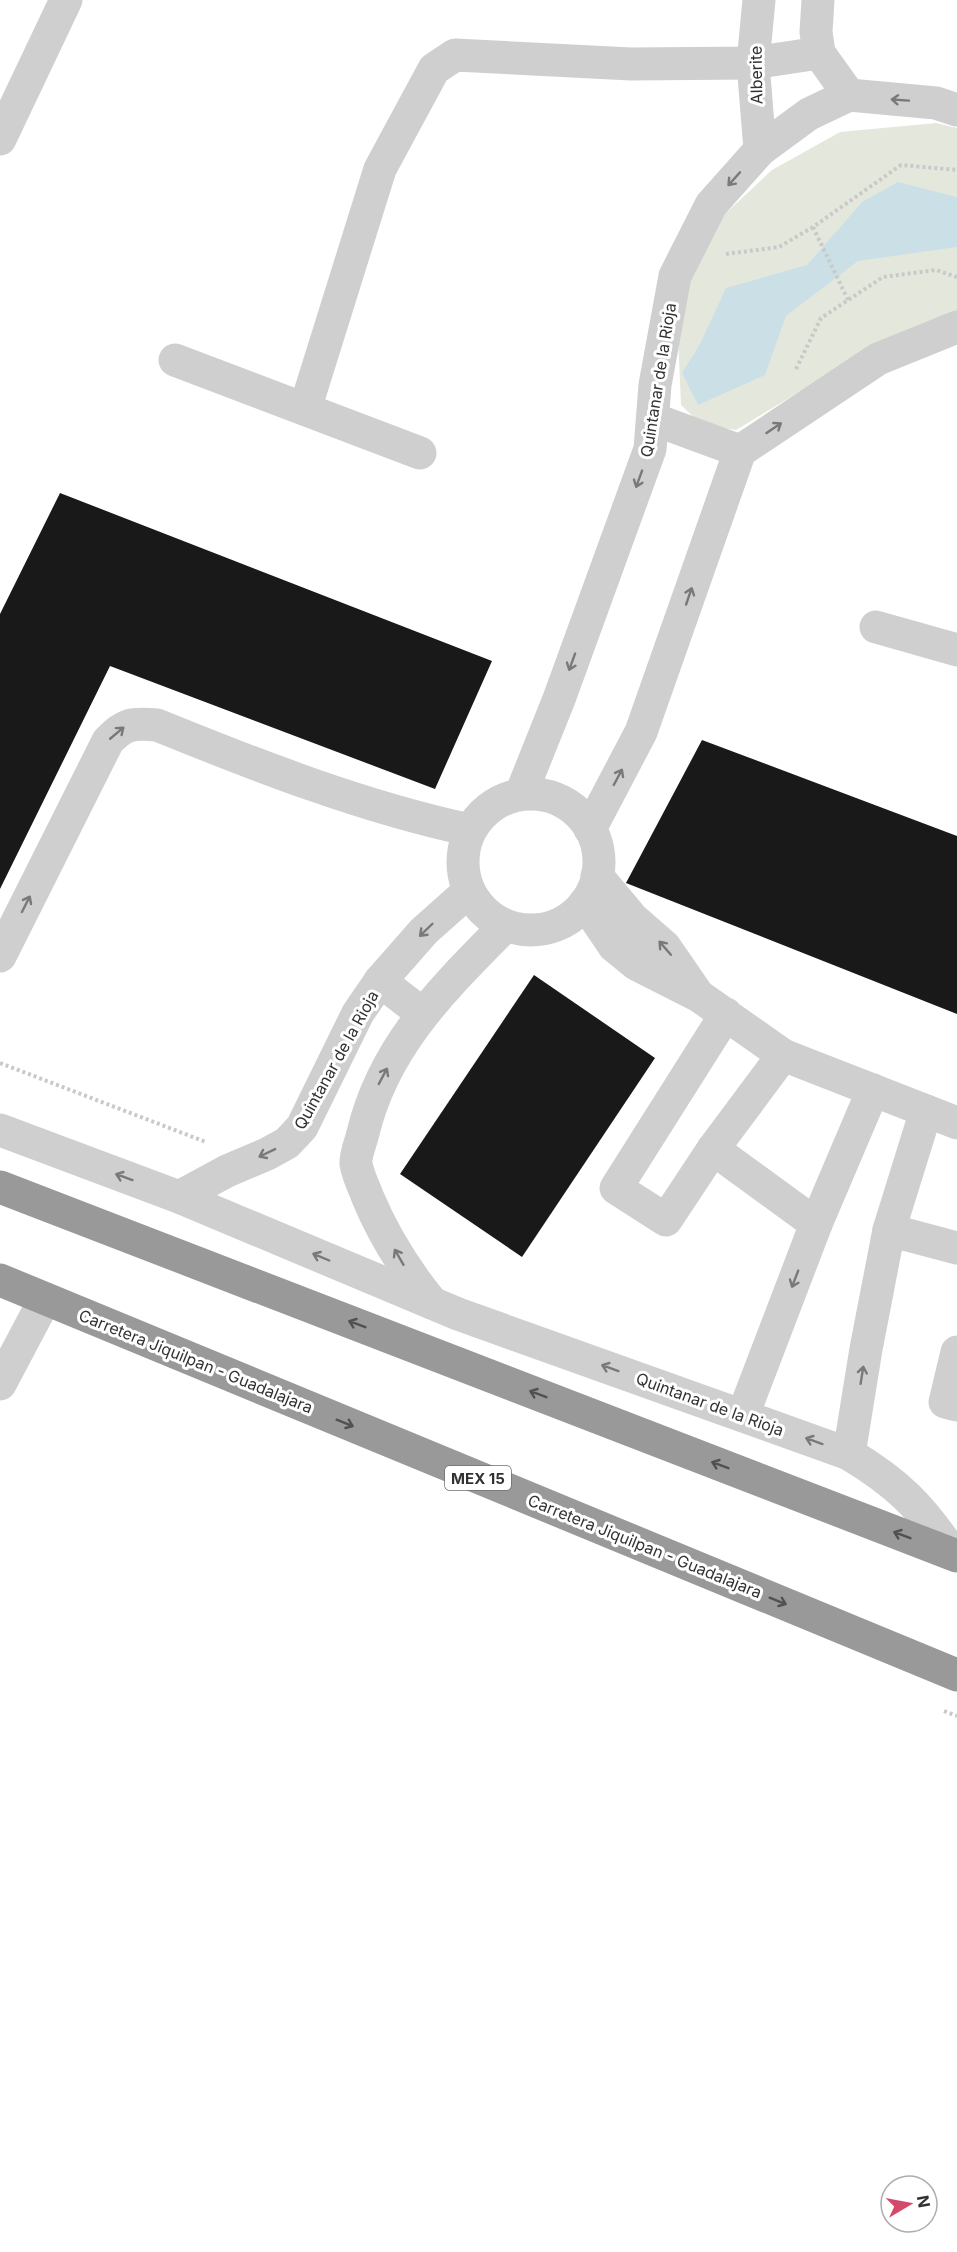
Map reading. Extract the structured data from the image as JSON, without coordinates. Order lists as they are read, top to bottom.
{
  "streets": {
    "highway": ["Carretera Jiquilpan - Guadalajara", "MEX 15"],
    "street": ["Alberite", "Quintanar de la Rioja"]
  },
  "crossings": [
    ["Alberite", "Quintanar de la Rioja"]
  ],
  "north": "right"
}
